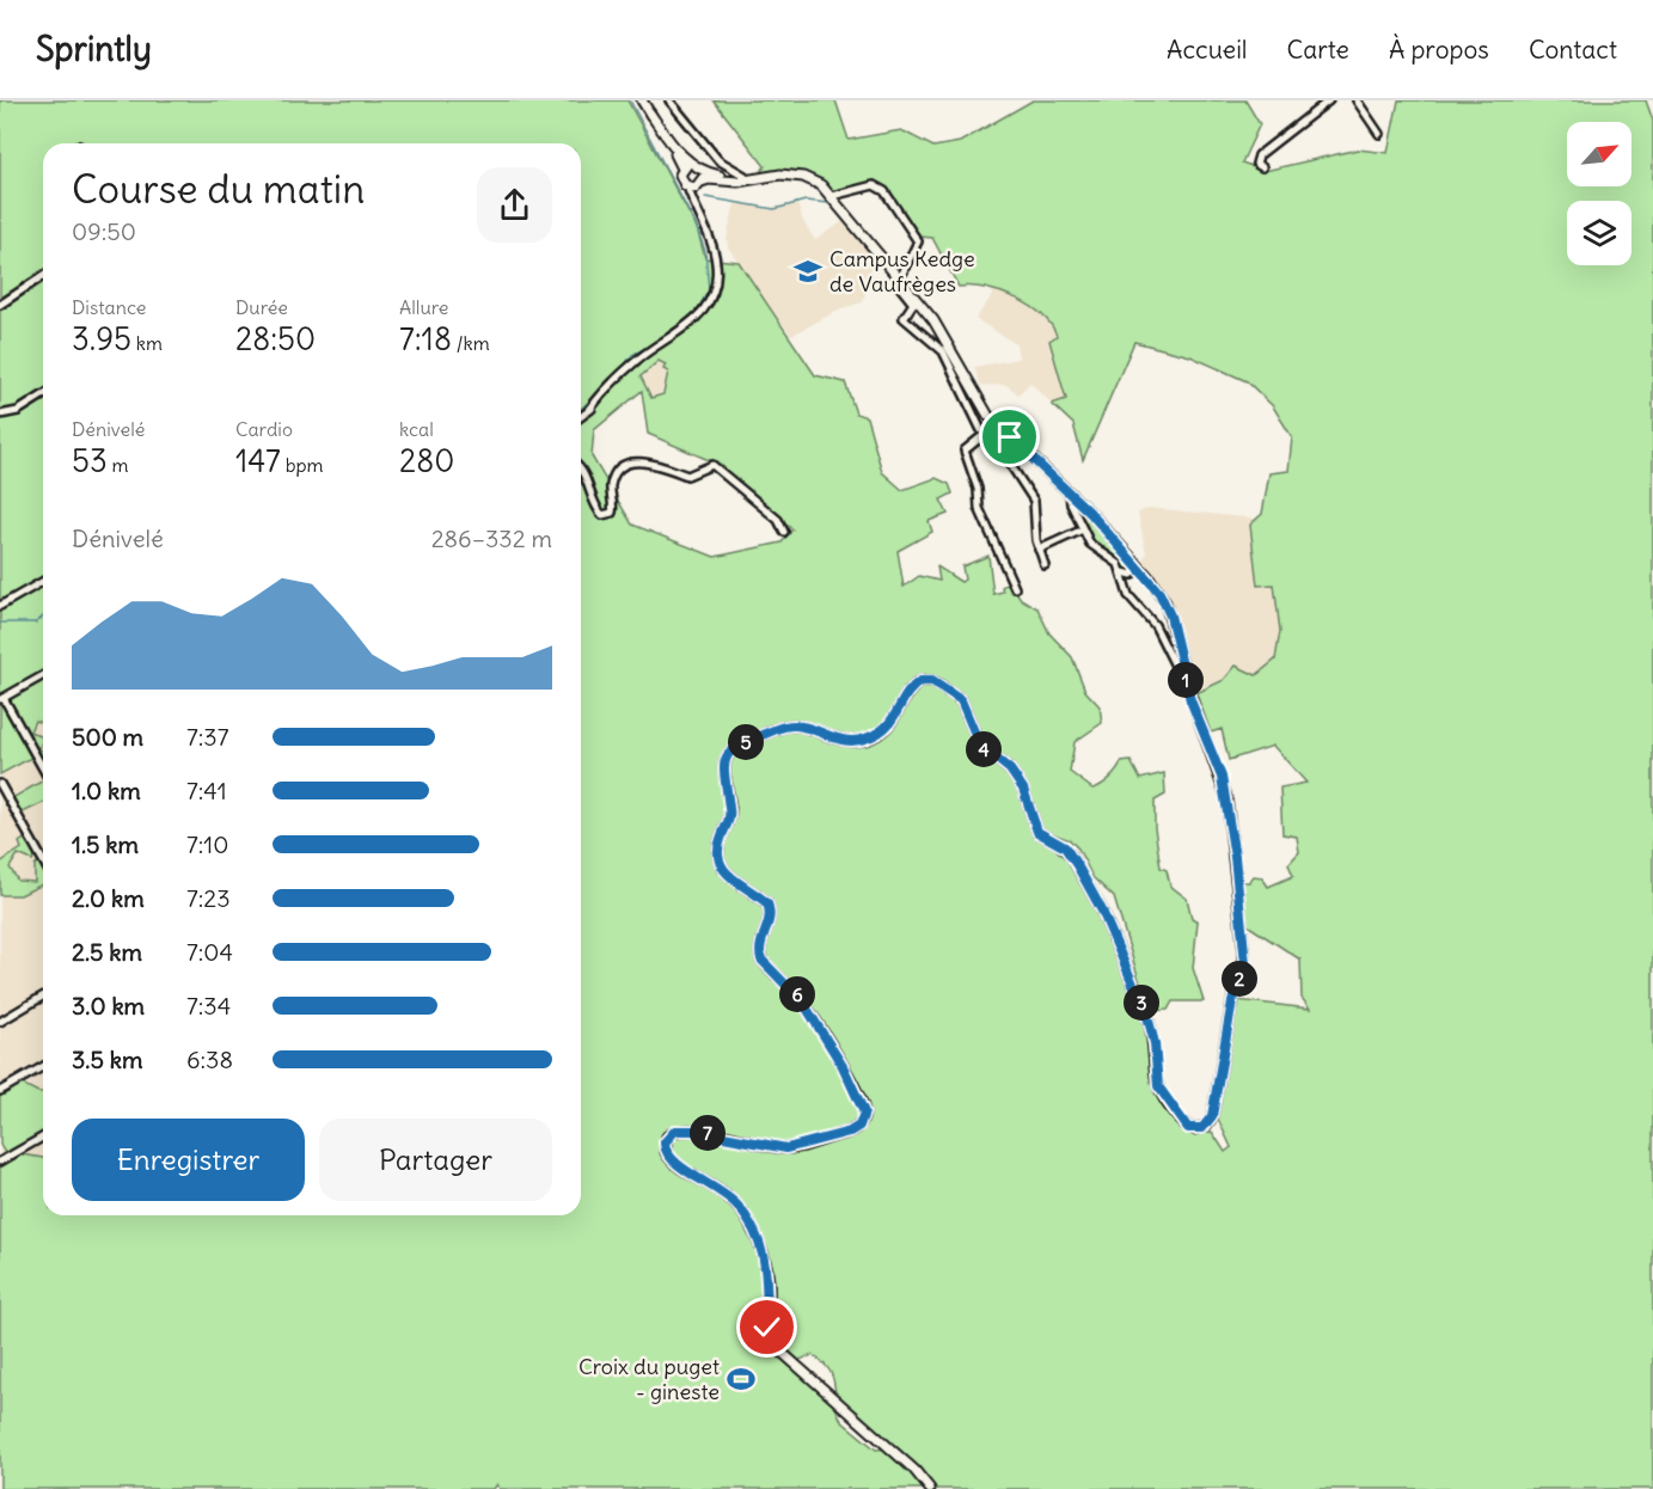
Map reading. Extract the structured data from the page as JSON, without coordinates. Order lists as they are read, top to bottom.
{
  "places": {
    "school or university": ["Campus Kedge de Vaufrèges"],
    "sports": ["Croix du puget - gineste"]
  },
  "north": "top right",
  "page": {
    "header": "Sprintly",
    "nav": [
      "Accueil",
      "Carte",
      "À propos",
      "Contact"
    ],
    "heading": ["Course du matin", "09:50"],
    "stats": [
      ["Distance", "3.95 km"],
      ["Durée", "28:50"],
      ["Allure", "7:18 /km"],
      ["Dénivelé", "53 m"],
      ["Cardio", "147 bpm"],
      ["kcal", "280"]
    ],
    "chart": ["Dénivelé", "286–332 m"],
    "pins": [
      "1",
      "5",
      "4",
      "2",
      "6",
      "3",
      "7"
    ],
    "list": [
      {
        "name": "500 m",
        "note": "7:37"
      },
      {
        "name": "1.0 km",
        "note": "7:41"
      },
      {
        "name": "1.5 km",
        "note": "7:10"
      },
      {
        "name": "2.0 km",
        "note": "7:23"
      },
      {
        "name": "2.5 km",
        "note": "7:04"
      },
      {
        "name": "3.0 km",
        "note": "7:34"
      },
      {
        "name": "3.5 km",
        "note": "6:38"
      }
    ],
    "buttons": ["Enregistrer", "Partager"]
  }
}
